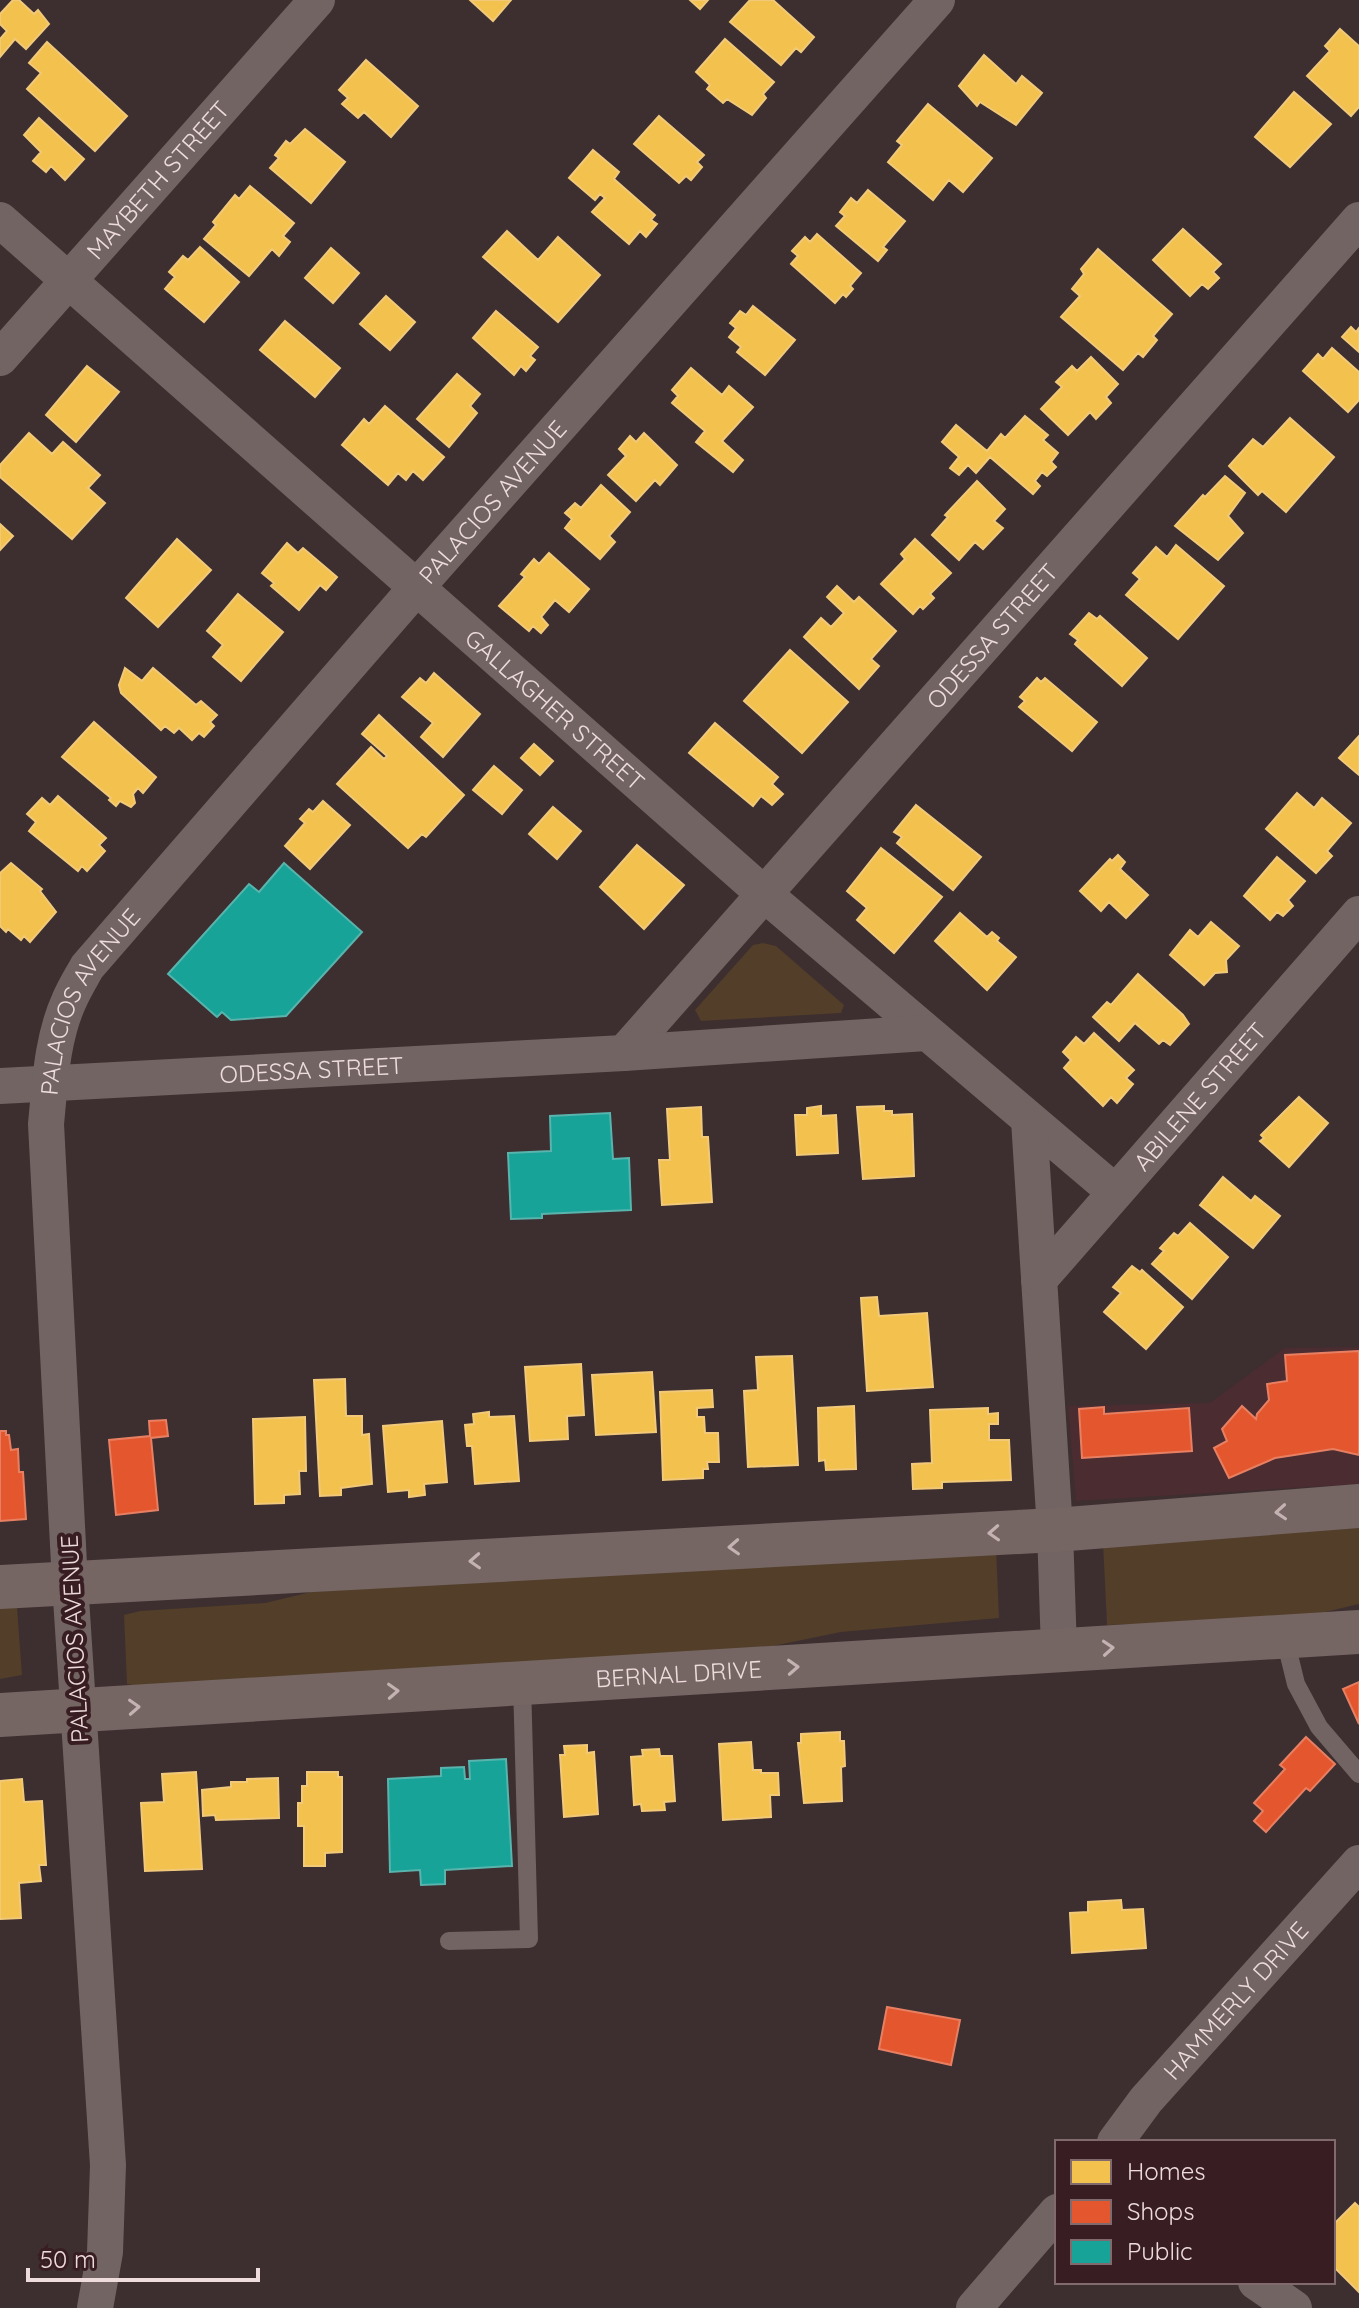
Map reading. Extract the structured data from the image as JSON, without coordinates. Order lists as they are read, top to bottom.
{
  "streets": {
    "street": [
      "MAYBETH STREET",
      "PALACIOS AVENUE",
      "ODESSA STREET",
      "GALLAGHER STREET",
      "ABILENE STREET",
      "BERNAL DRIVE",
      "HAMMERLY DRIVE"
    ]
  },
  "crossings": [
    ["MAYBETH STREET", "GALLAGHER STREET"],
    ["PALACIOS AVENUE", "ODESSA STREET"],
    ["PALACIOS AVENUE", "GALLAGHER STREET"],
    ["PALACIOS AVENUE", "BERNAL DRIVE"],
    ["ODESSA STREET", "GALLAGHER STREET"],
    ["GALLAGHER STREET", "ABILENE STREET"]
  ],
  "legend": ["Homes", "Shops", "Public"],
  "scale_bar": "50 m"
}
